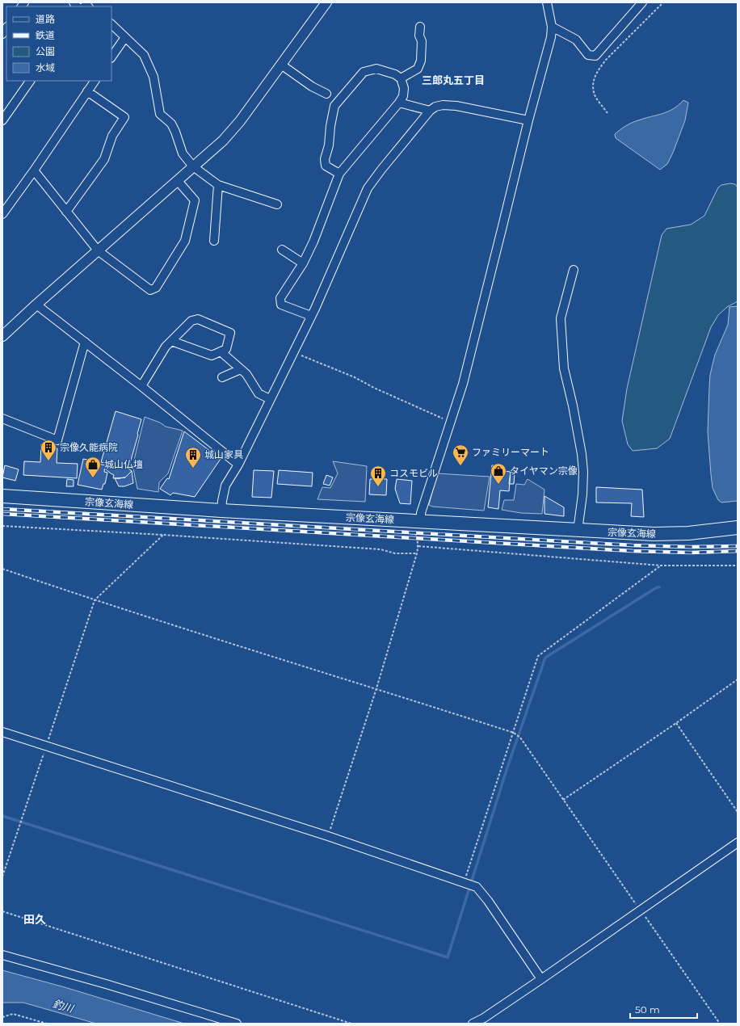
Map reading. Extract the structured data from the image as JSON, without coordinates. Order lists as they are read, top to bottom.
{
  "streets": {
    "main road": ["宗像玄海線"]
  },
  "districts": ["三郎丸五丁目", "田久"],
  "water": ["釣川"],
  "places": {
    "building": ["宗像久能病院", "城山家具", "コスモビル"],
    "supermarket": ["ファミリーマート"],
    "shop": ["城山仏壇", "タイヤマン宗像"]
  },
  "legend": [
    "道路",
    "鉄道",
    "公園",
    "水域"
  ],
  "scale_bar": "50 m"
}
